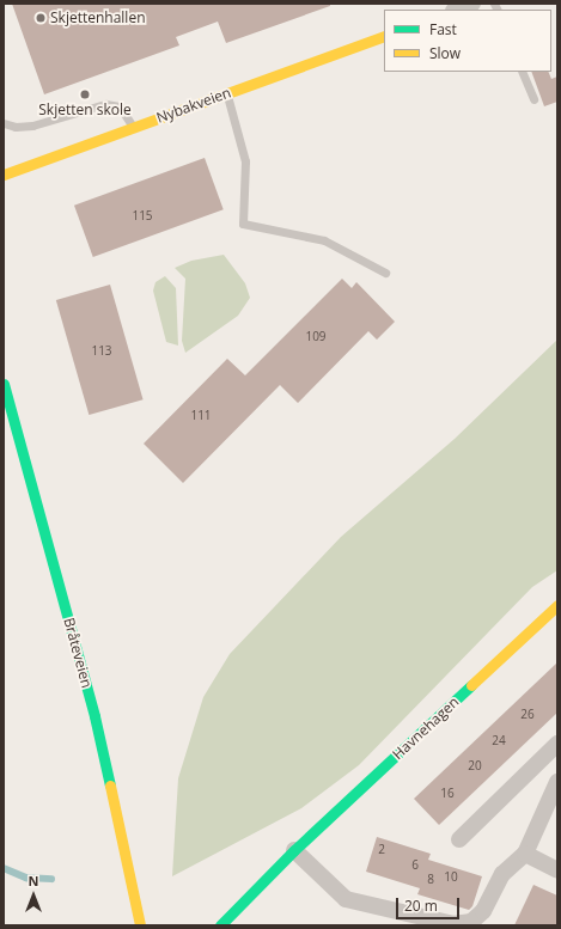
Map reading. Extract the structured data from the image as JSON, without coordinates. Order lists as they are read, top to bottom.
{
  "streets": {
    "street": ["Nybakveien", "Bråteveien", "Havnehagen"]
  },
  "places": ["Skjettenhallen", "Skjetten skole"],
  "house_numbers": [
    "115",
    "109",
    "113",
    "111",
    "26",
    "24",
    "20",
    "16",
    "2",
    "6",
    "10",
    "8"
  ],
  "legend": ["Fast", "Slow"],
  "scale_bar": "20 m",
  "north": "top"
}
